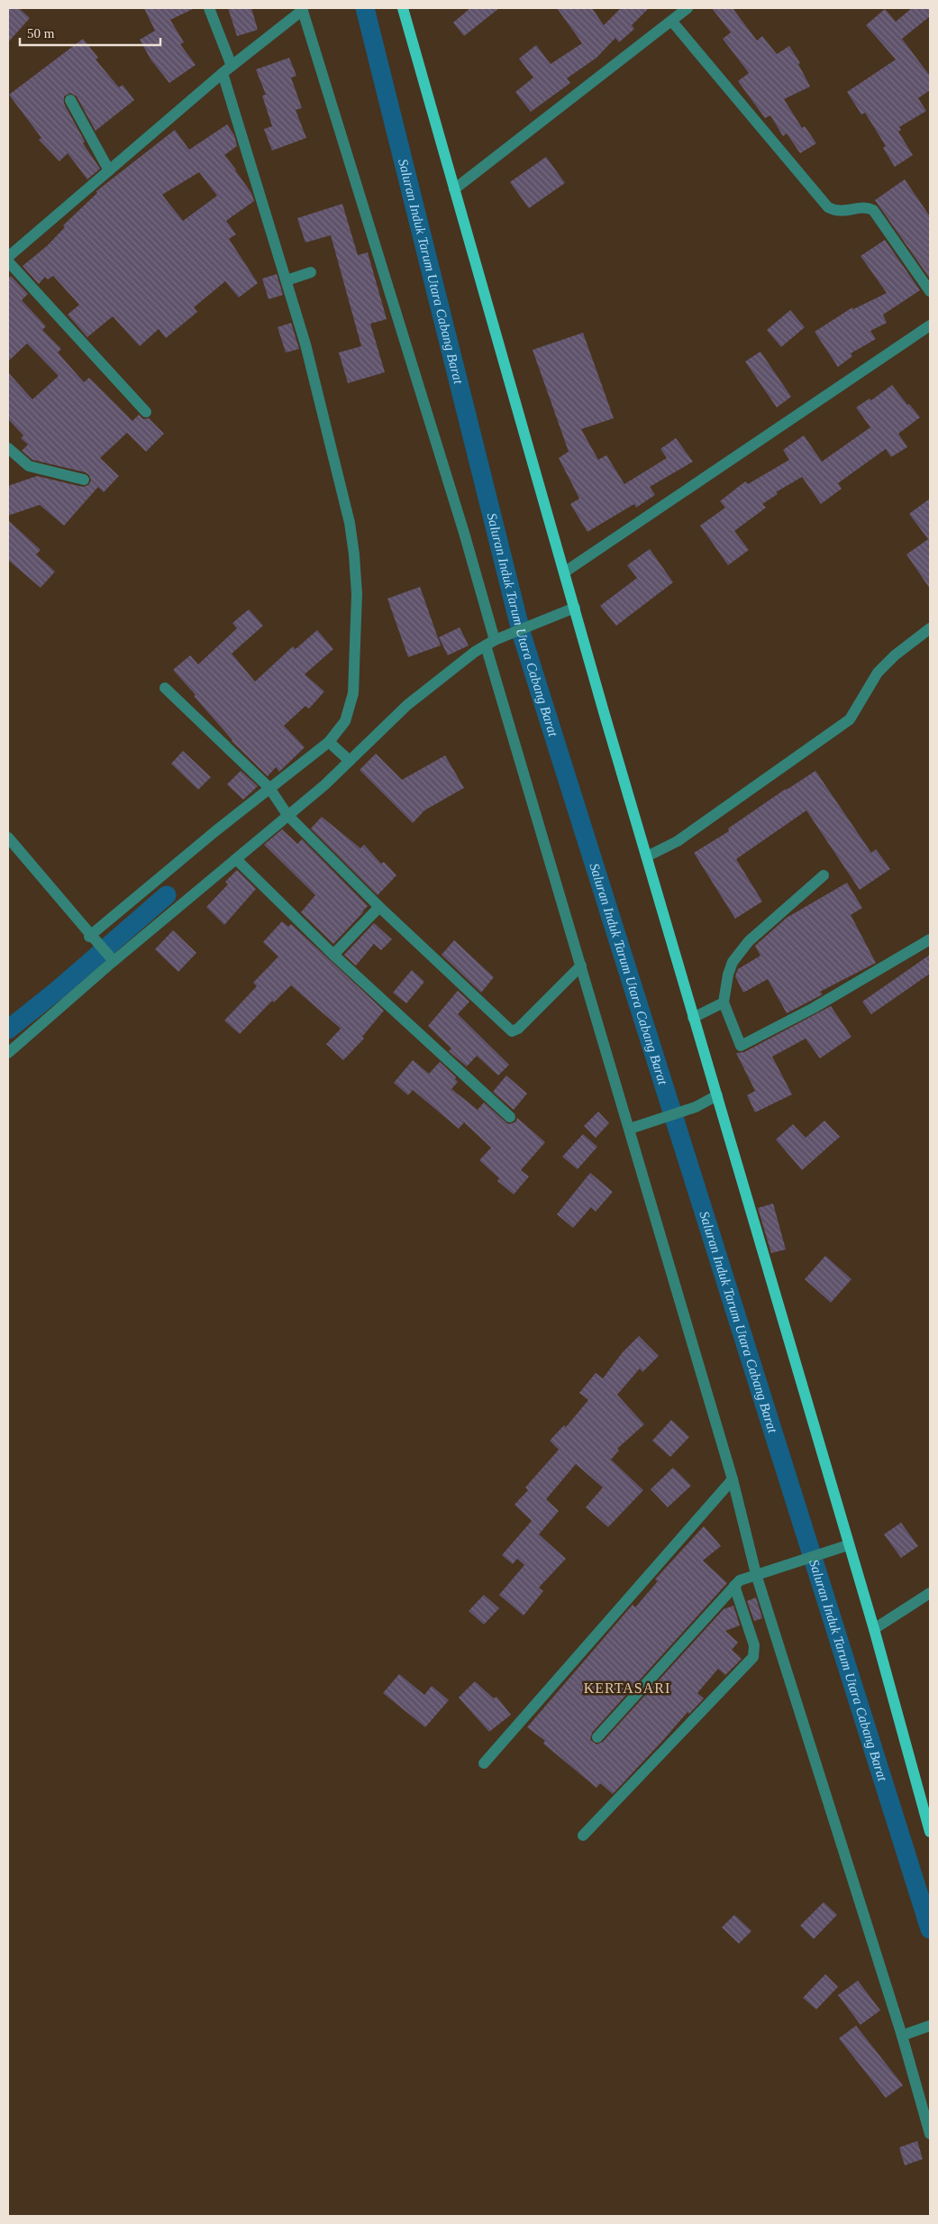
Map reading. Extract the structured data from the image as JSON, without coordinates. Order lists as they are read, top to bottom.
{
  "districts": ["KERTASARI"],
  "water": ["Saluran Induk Tarum Utara Cabang Barat"],
  "scale_bar": "50 m"
}
